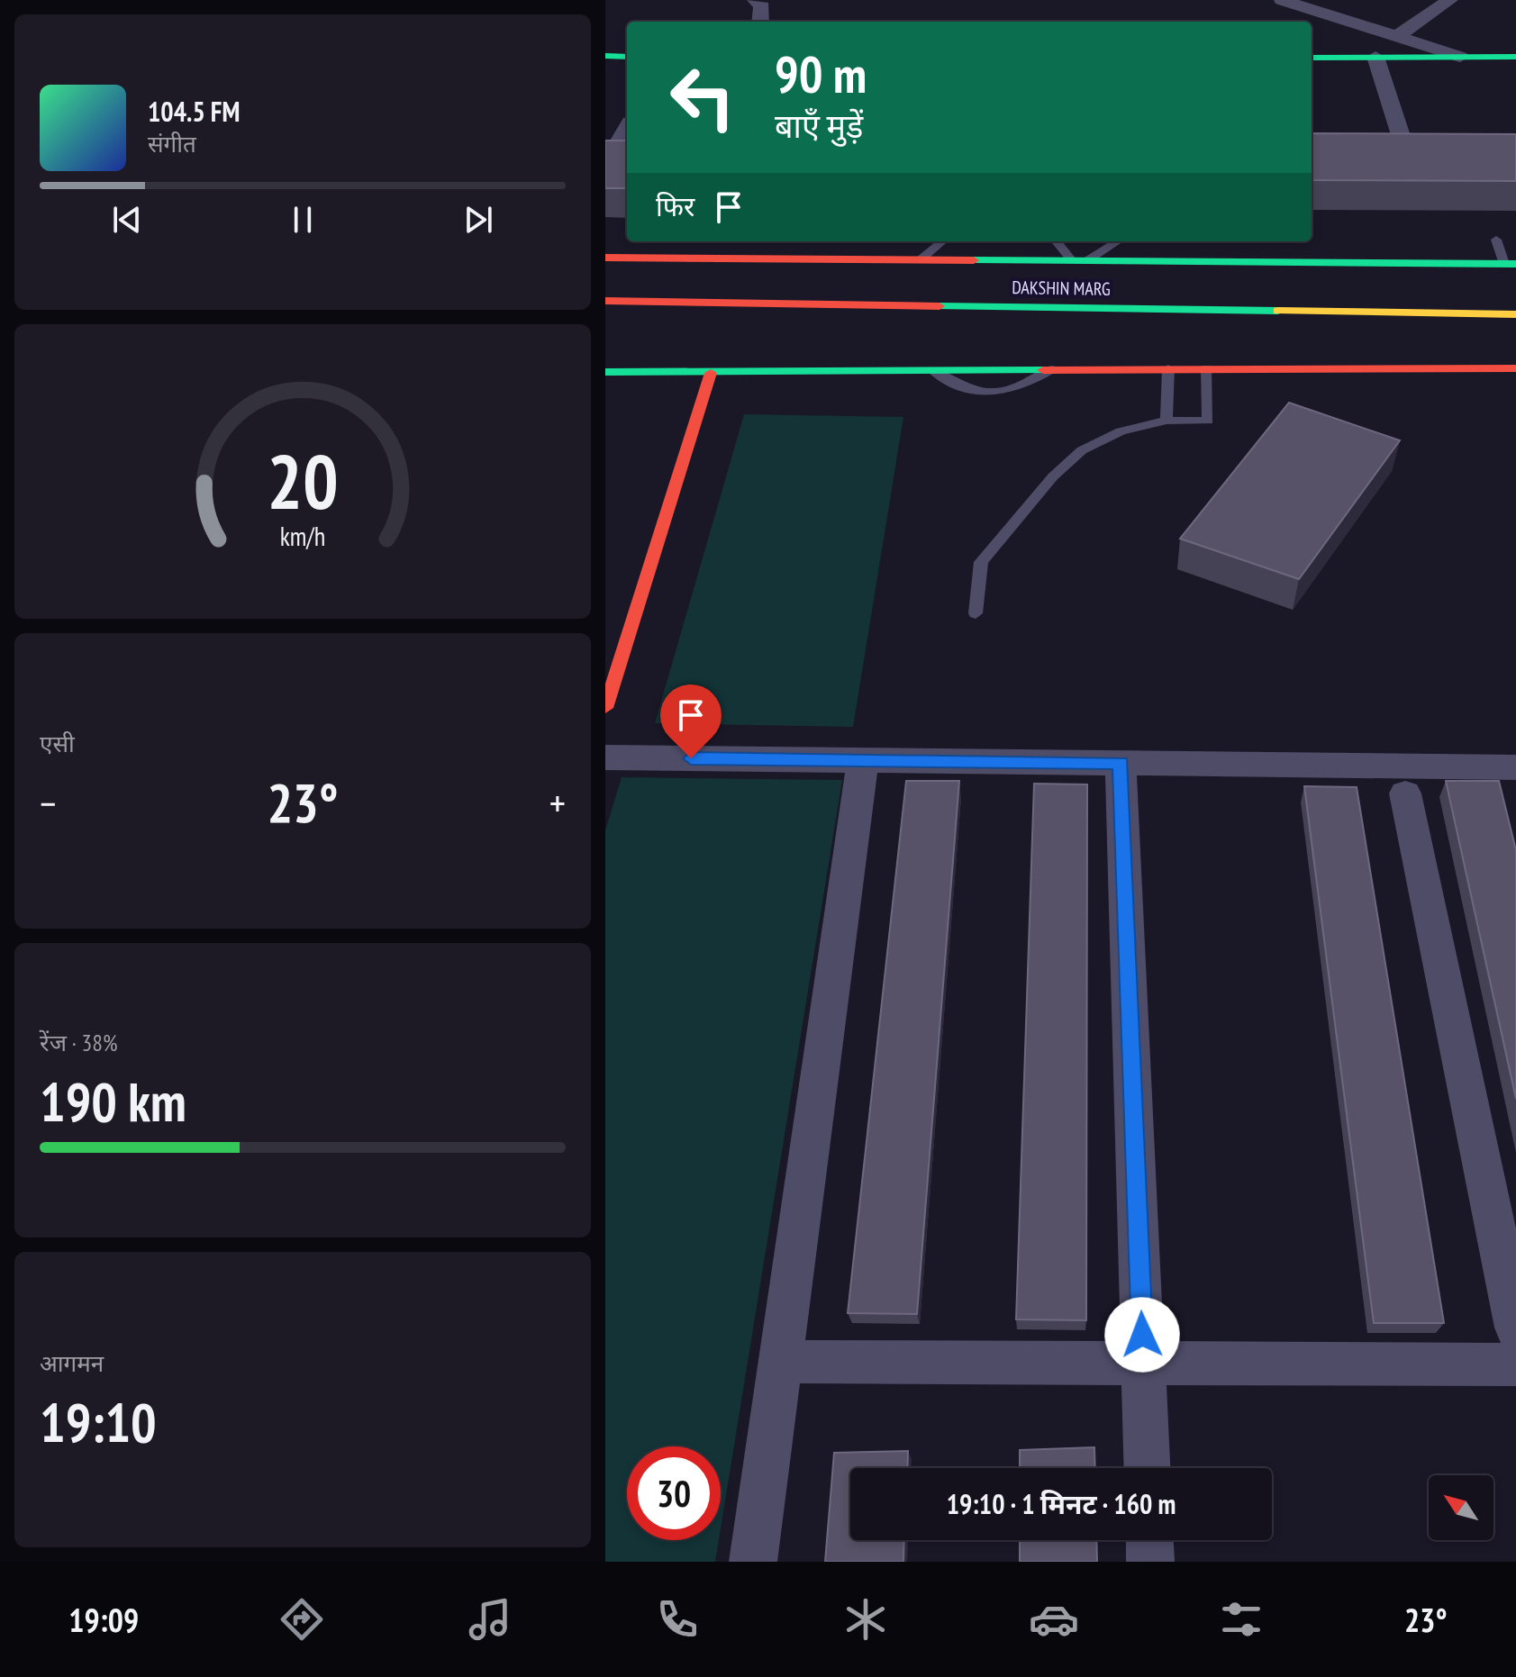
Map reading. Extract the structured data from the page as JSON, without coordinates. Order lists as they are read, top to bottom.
{
  "streets": {
    "street": ["DAKSHIN MARG"]
  },
  "north": "top left",
  "page": {
    "turn": ["90 m", "बाएँ मुड़ें"],
    "song": ["104.5 FM", "संगीत"],
    "then": "फिर",
    "tile": [
      "एसी",
      ["रेंज · 38%", "190 km"],
      ["आगमन", "19:10"]
    ],
    "heat": ["−", "23°", "+"],
    "limit": "30",
    "trip": "19:10 · 1 मिनट · 160 m",
    "tabs": ["19:09", "23°"],
    "gauge": ["20", "km/h"]
  }
}
